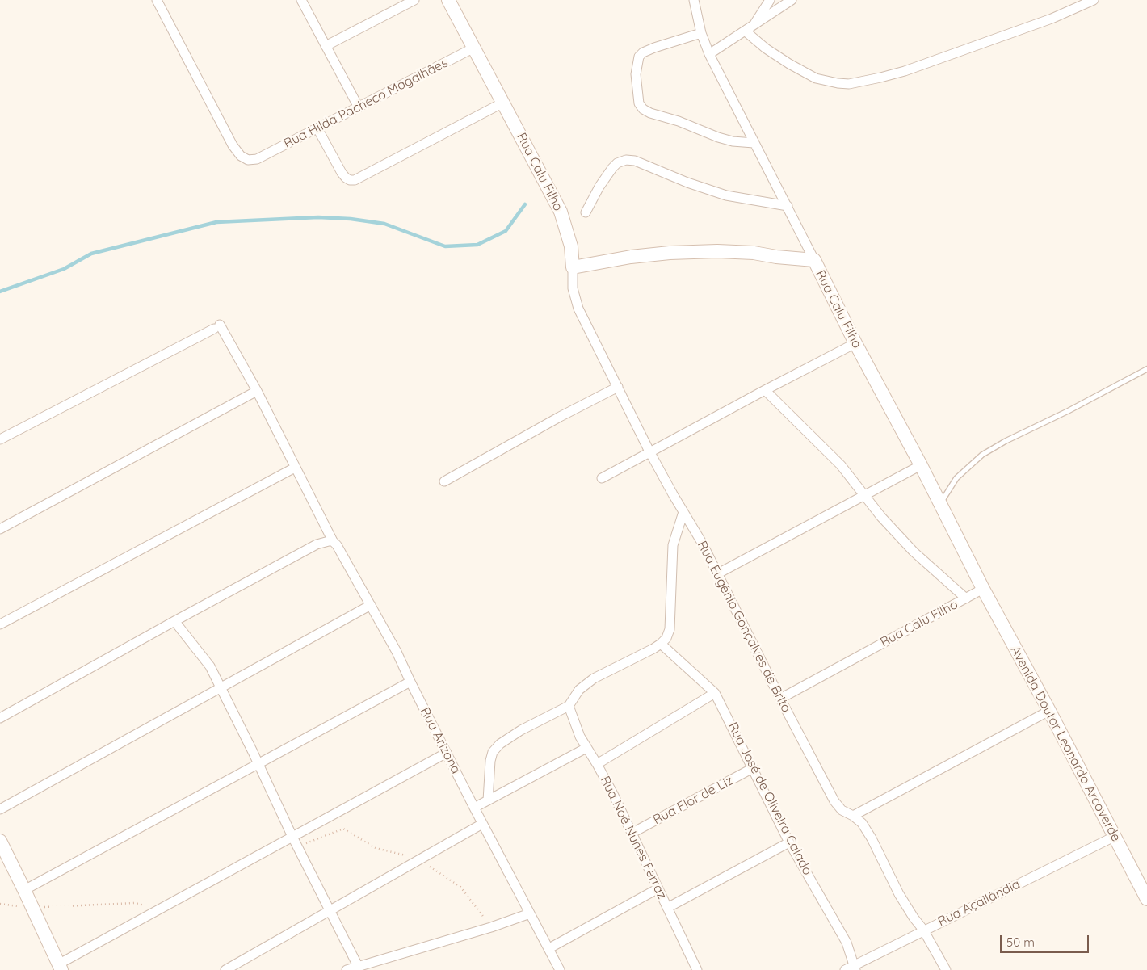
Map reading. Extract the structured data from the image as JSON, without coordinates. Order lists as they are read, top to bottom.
{
  "streets": {
    "street": [
      "Rua Hilda Pacheco Magalhães",
      "Rua Calu Filho",
      "Rua Eugênio Gonçalves de Brito",
      "Rua Arizona",
      "Avenida Doutor Leonardo Arcoverde",
      "Rua José de Oliveira Calado",
      "Rua Flor de Liz",
      "Rua Noé Nunes Ferraz",
      "Rua Açailândia"
    ]
  },
  "crossings": [
    ["Rua Hilda Pacheco Magalhães", "Rua Calu Filho"],
    ["Rua Calu Filho", "Rua Eugênio Gonçalves de Brito"],
    ["Rua Calu Filho", "Avenida Doutor Leonardo Arcoverde"],
    ["Rua Eugênio Gonçalves de Brito", "Rua Açailândia"],
    ["Avenida Doutor Leonardo Arcoverde", "Rua Açailândia"],
    ["Rua José de Oliveira Calado", "Rua Flor de Liz"],
    ["Rua José de Oliveira Calado", "Rua Açailândia"],
    ["Rua Flor de Liz", "Rua Noé Nunes Ferraz"]
  ],
  "scale_bar": "50 m"
}
